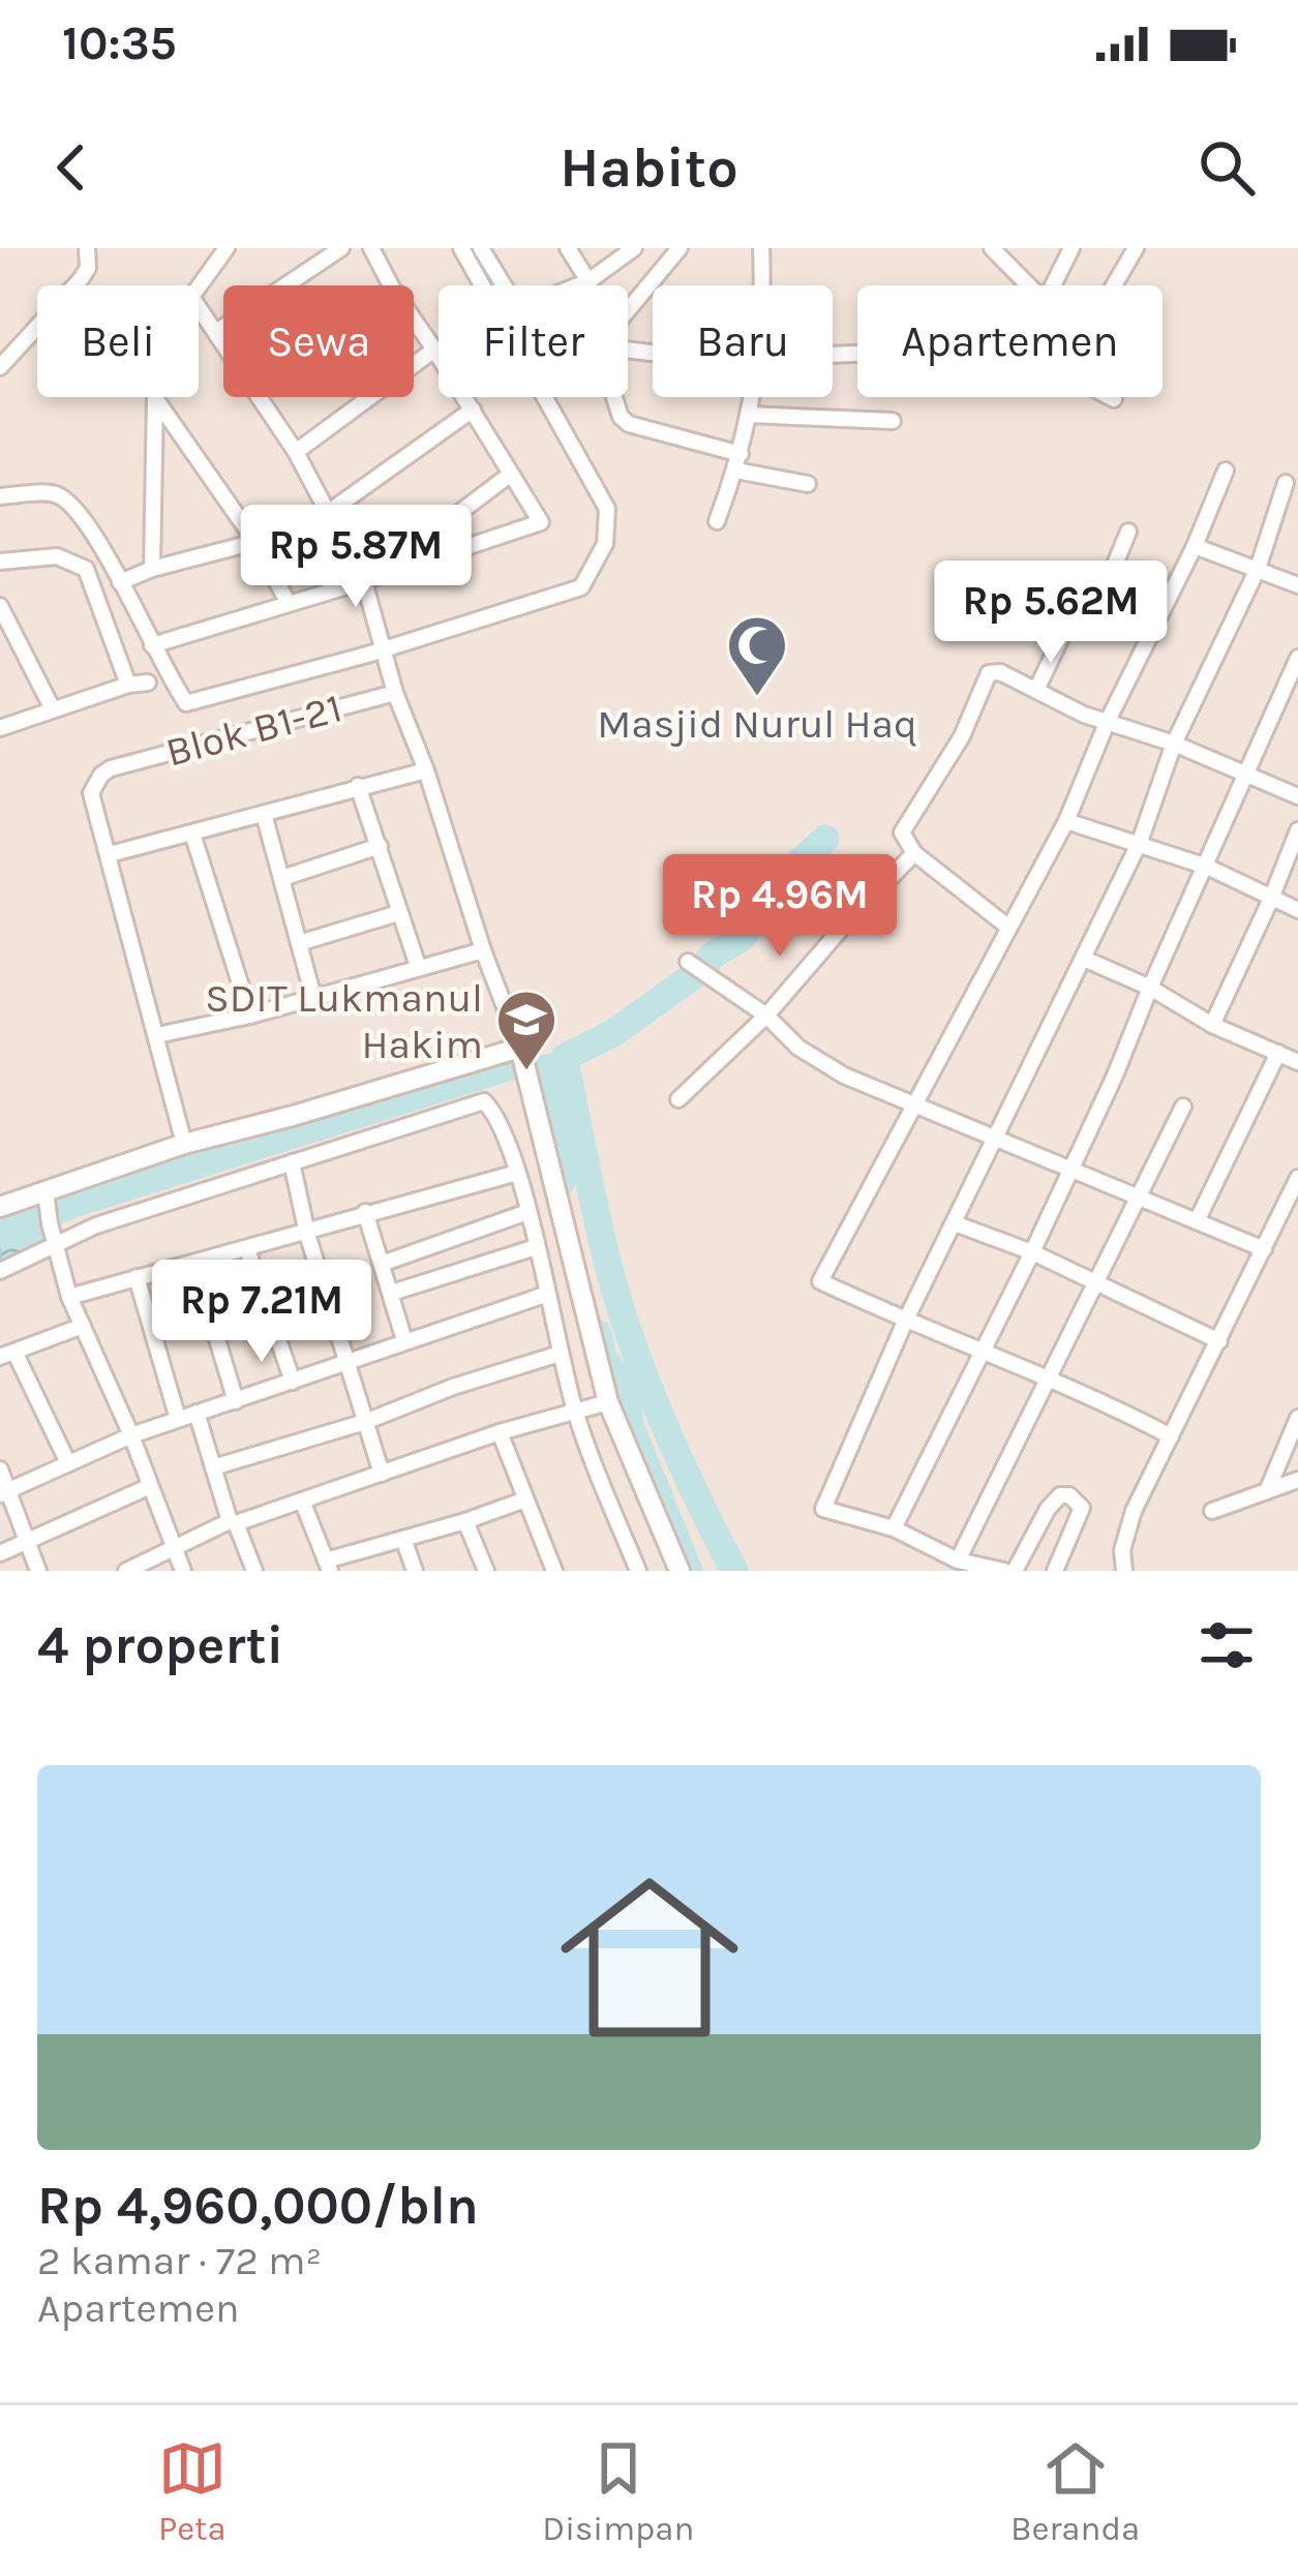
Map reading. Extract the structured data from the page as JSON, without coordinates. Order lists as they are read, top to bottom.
{
  "streets": {
    "street": ["Blok B1-21"]
  },
  "places": {
    "mosque": ["Masjid Nurul Haq"],
    "school or university": ["SDIT Lukmanul Hakim"]
  },
  "page": {
    "status": "10:35",
    "header": "Habito",
    "chip": [
      "Beli",
      "Sewa",
      "Filter",
      "Baru",
      "Apartemen"
    ],
    "price": [
      "Rp 5.87M",
      "Rp 5.62M",
      "Rp 4.96M",
      "Rp 7.21M"
    ],
    "heading": "4 properti",
    "list": [
      {
        "name": "Rp 4,960,000/bln",
        "note": "2 kamar · 72 m² · Apartemen"
      }
    ],
    "tabs": ["Peta", "Disimpan", "Beranda"]
  }
}
